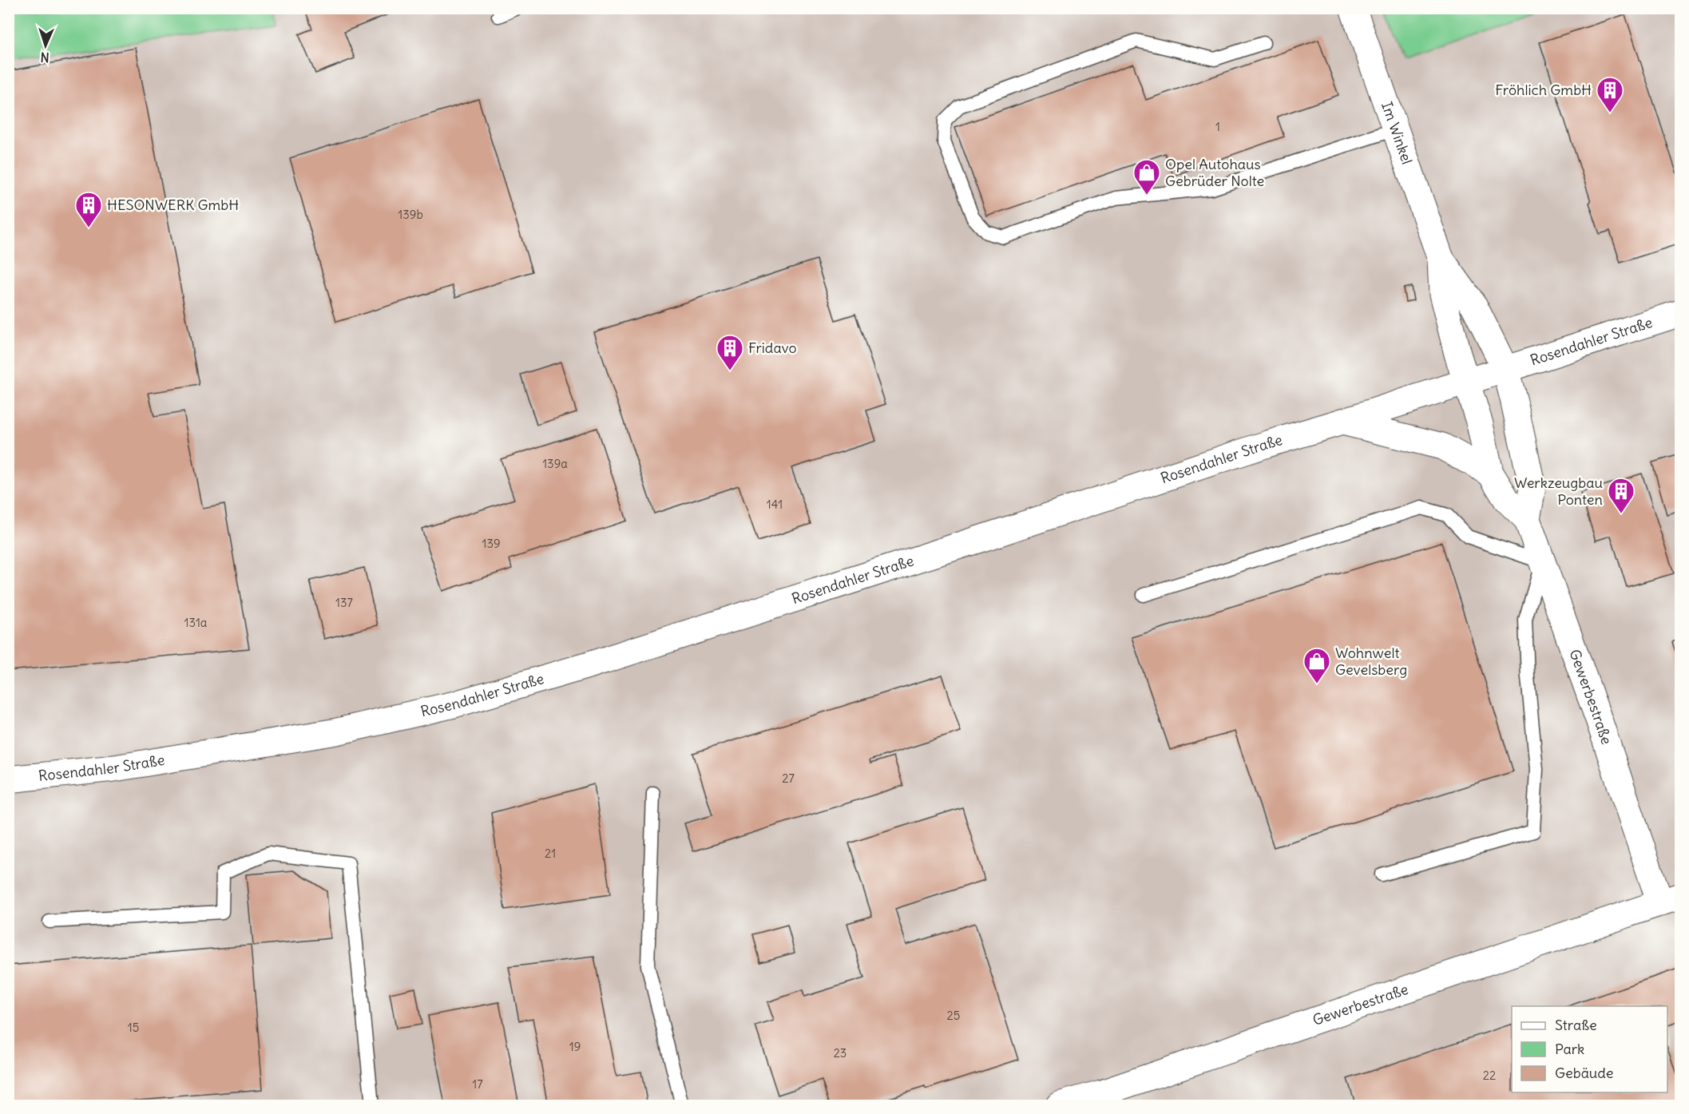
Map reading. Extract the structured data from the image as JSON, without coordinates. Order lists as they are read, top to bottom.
{
  "streets": {
    "street": ["Im Winkel", "Rosendahler Straße", "Gewerbestraße"]
  },
  "crossings": [
    ["Im Winkel", "Rosendahler Straße"],
    ["Im Winkel", "Gewerbestraße"],
    ["Rosendahler Straße", "Gewerbestraße"]
  ],
  "places": {
    "building": [
      "Fröhlich GmbH",
      "HESONWERK GmbH",
      "Fridavo",
      "Werkzeugbau Ponten"
    ],
    "shop": ["Opel Autohaus Gebrüder Nolte", "Wohnwelt Gevelsberg"]
  },
  "house_numbers": [
    "1",
    "139b",
    "139a",
    "141",
    "139",
    "137",
    "131a",
    "27",
    "21",
    "25",
    "15",
    "19",
    "23",
    "22",
    "17"
  ],
  "legend": ["Straße", "Park", "Gebäude"],
  "north": "bottom"
}
